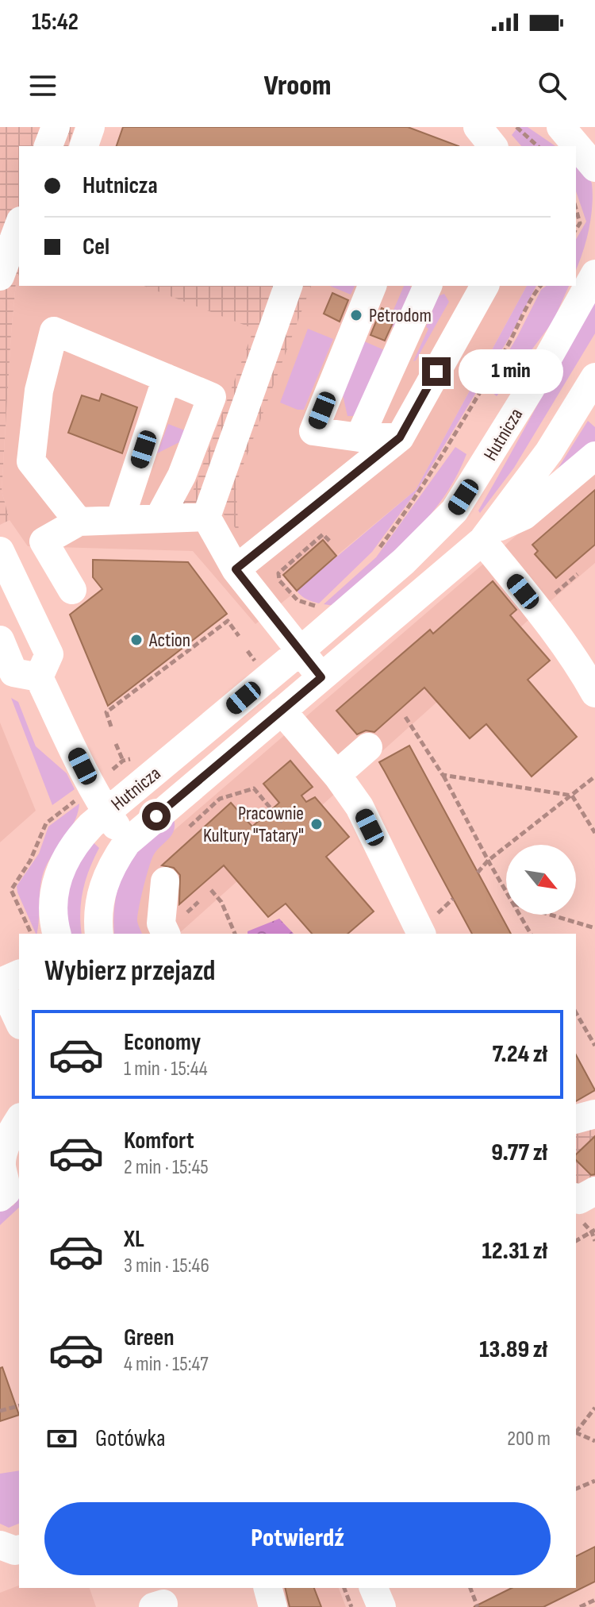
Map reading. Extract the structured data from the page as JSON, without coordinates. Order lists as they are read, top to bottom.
{
  "streets": {
    "street": ["Hutnicza"]
  },
  "places": ["Petrodom", "Action", "Pracownie Kultury \"Tatary\""],
  "north": "bottom right",
  "page": {
    "status": "15:42",
    "header": "Vroom",
    "banner": ["Hutnicza", "Cel"],
    "bubble": "1 min",
    "heading": "Wybierz przejazd",
    "list": [
      {
        "name": "Economy",
        "note": "1 min · 15:44",
        "value": "7.24 zł"
      },
      {
        "name": "Komfort",
        "note": "2 min · 15:45",
        "value": "9.77 zł"
      },
      {
        "name": "XL",
        "note": "3 min · 15:46",
        "value": "12.31 zł"
      },
      {
        "name": "Green",
        "note": "4 min · 15:47",
        "value": "13.89 zł"
      }
    ],
    "pay": ["Gotówka", "200 m"],
    "buttons": "Potwierdź"
  }
}
